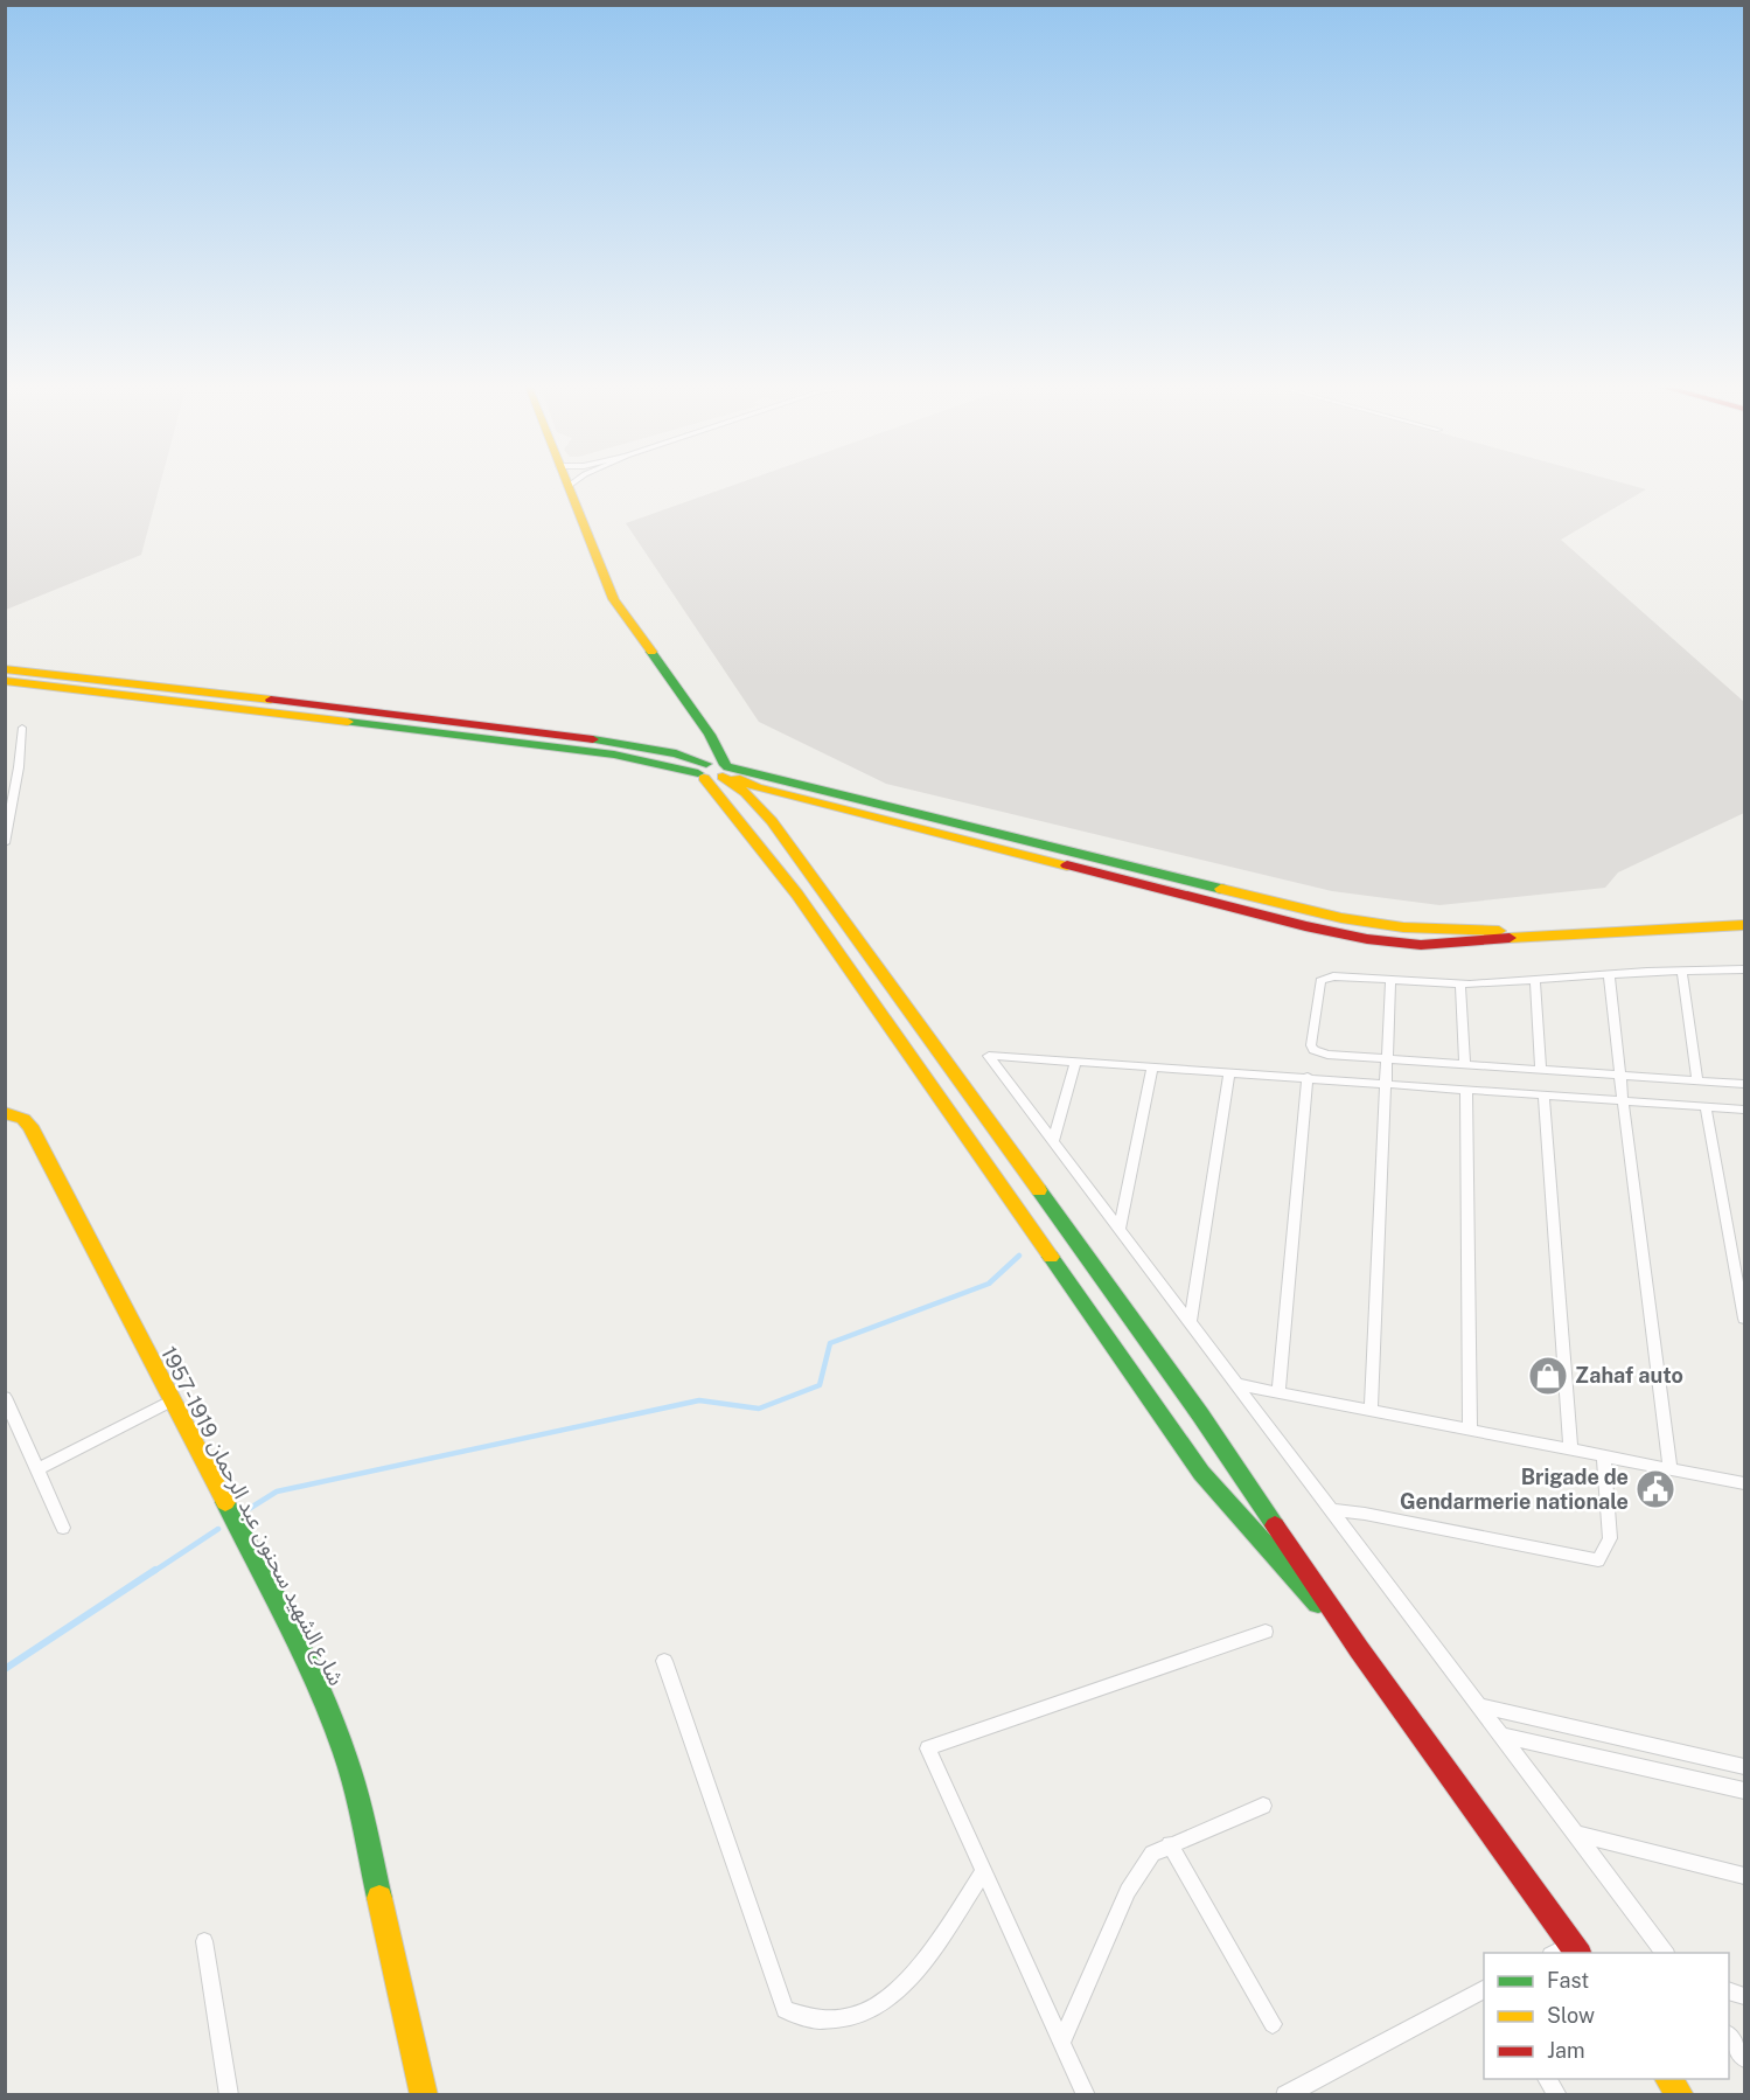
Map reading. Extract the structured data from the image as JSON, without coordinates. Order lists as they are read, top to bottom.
{
  "streets": {
    "main road": ["شارع الشهيد سحنون عبد الرحمان 1919-1957"]
  },
  "places": {
    "shop": ["Zahaf auto"],
    "public building": ["Brigade de Gendarmerie nationale"]
  },
  "legend": ["Fast", "Slow", "Jam"]
}
